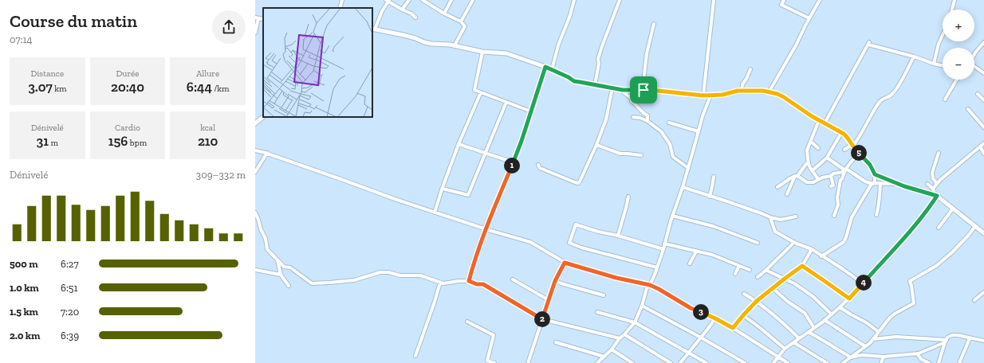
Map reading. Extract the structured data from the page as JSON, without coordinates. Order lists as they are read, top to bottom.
{
  "page": {
    "heading": ["Course du matin", "07:14"],
    "map_buttons": ["+", "−"],
    "stats": [
      ["Distance", "3.07 km"],
      ["Durée", "20:40"],
      ["Allure", "6:44 /km"],
      ["Dénivelé", "31 m"],
      ["Cardio", "156 bpm"],
      ["kcal", "210"]
    ],
    "pins": [
      "5",
      "1",
      "4",
      "3",
      "2"
    ],
    "chart": ["Dénivelé", "309–332 m"],
    "list": [
      {
        "name": "500 m",
        "note": "6:27"
      },
      {
        "name": "1.0 km",
        "note": "6:51"
      },
      {
        "name": "1.5 km",
        "note": "7:20"
      },
      {
        "name": "2.0 km",
        "note": "6:39"
      }
    ]
  }
}
